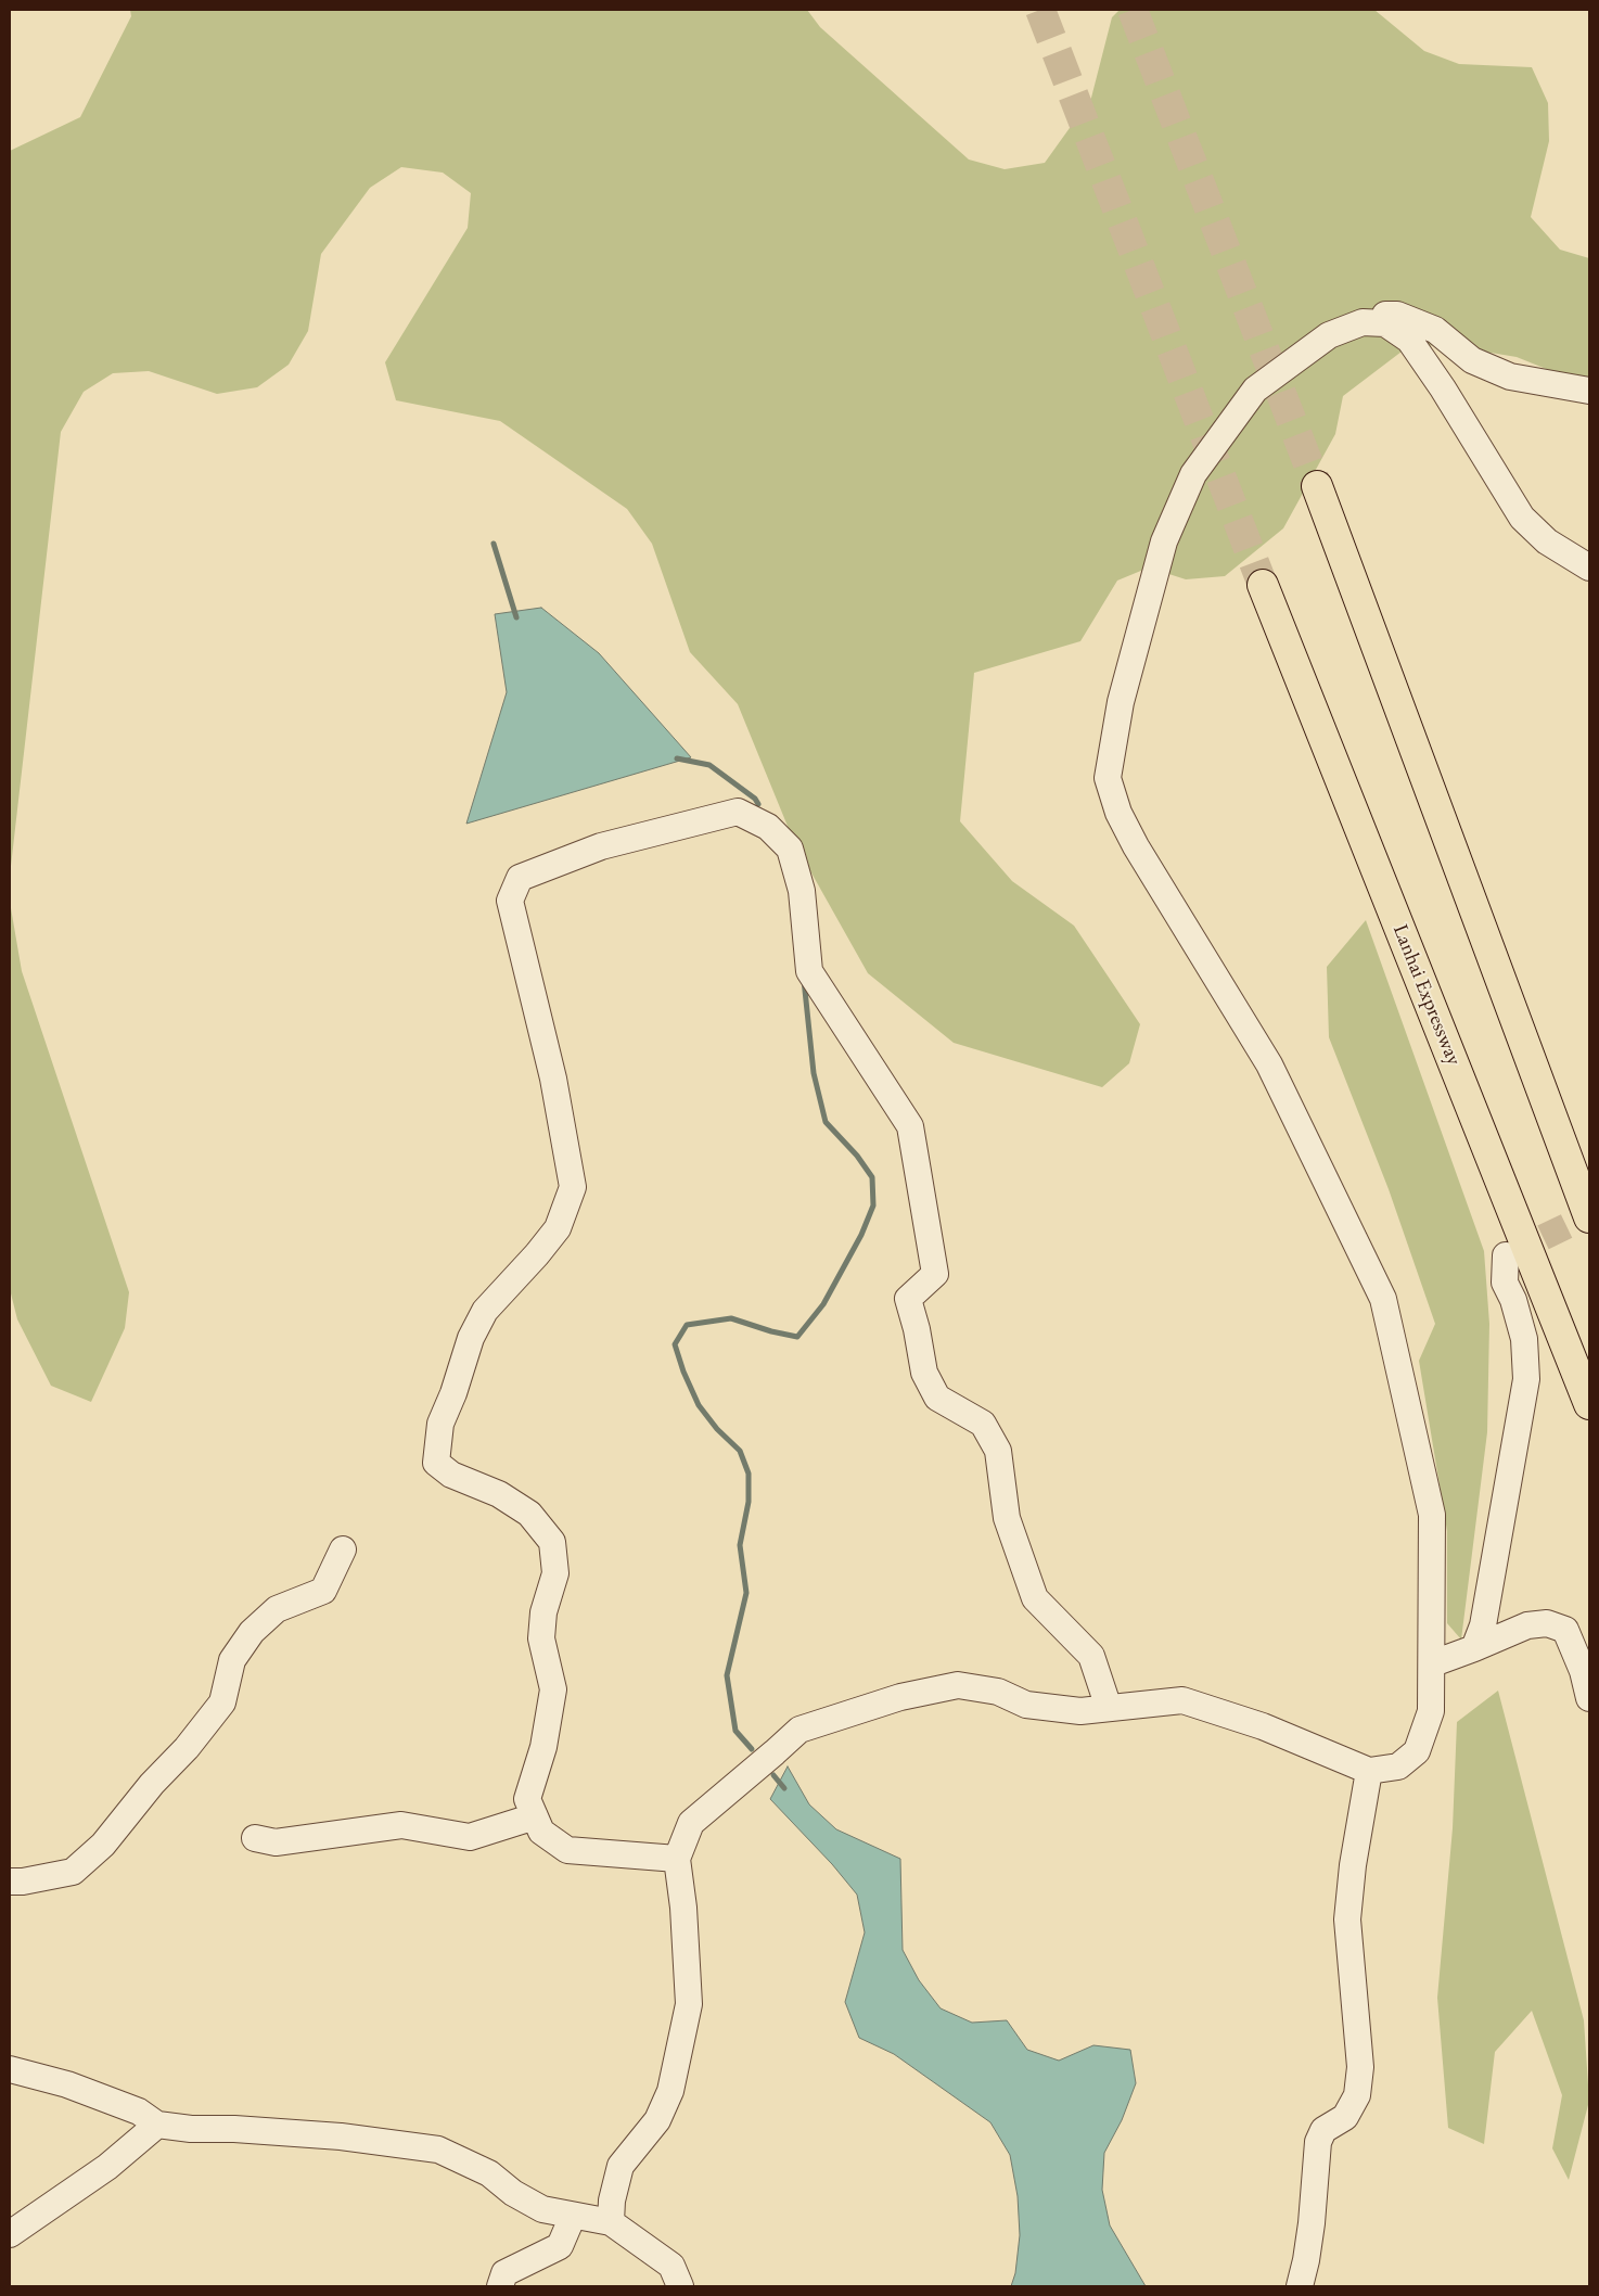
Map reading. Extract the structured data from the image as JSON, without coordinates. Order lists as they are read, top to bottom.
{
  "streets": {
    "highway": ["Lanhai Expressway"]
  }
}
